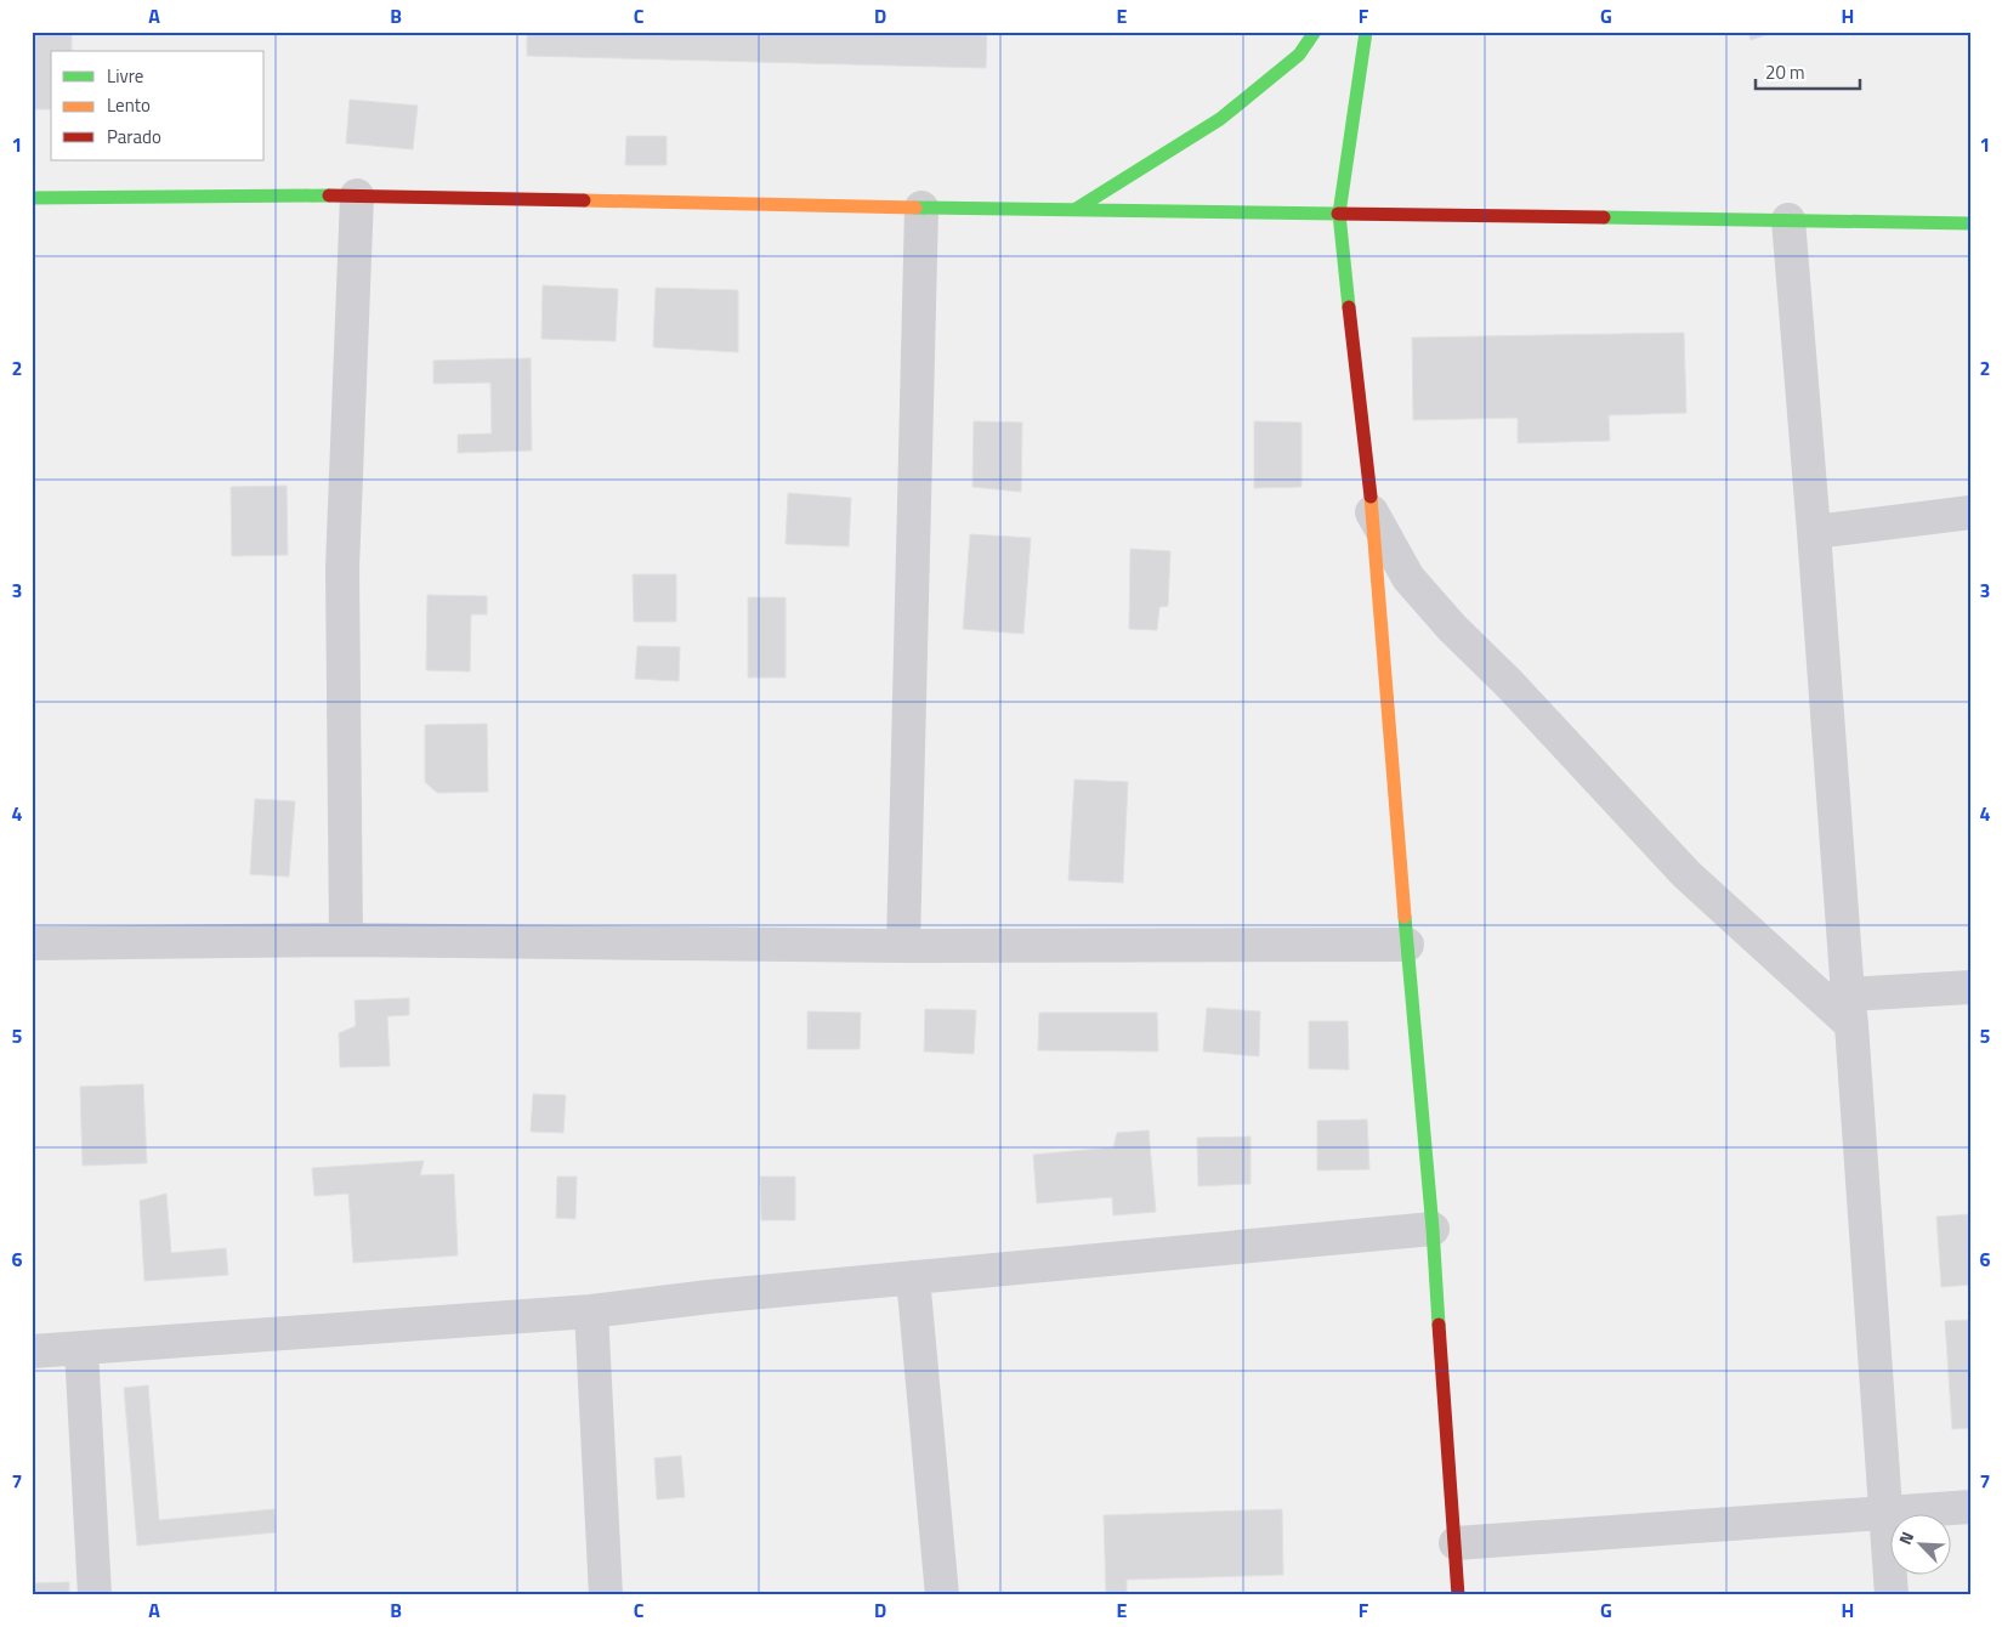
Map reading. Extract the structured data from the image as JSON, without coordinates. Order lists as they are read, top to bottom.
{
  "legend": ["Livre", "Lento", "Parado"],
  "scale_bar": "20 m",
  "north": "top left",
  "grid": {
    "columns": [
      "A",
      "B",
      "C",
      "D",
      "E",
      "F",
      "G",
      "H"
    ],
    "rows": [
      "1",
      "2",
      "3",
      "4",
      "5",
      "6",
      "7"
    ]
  }
}
